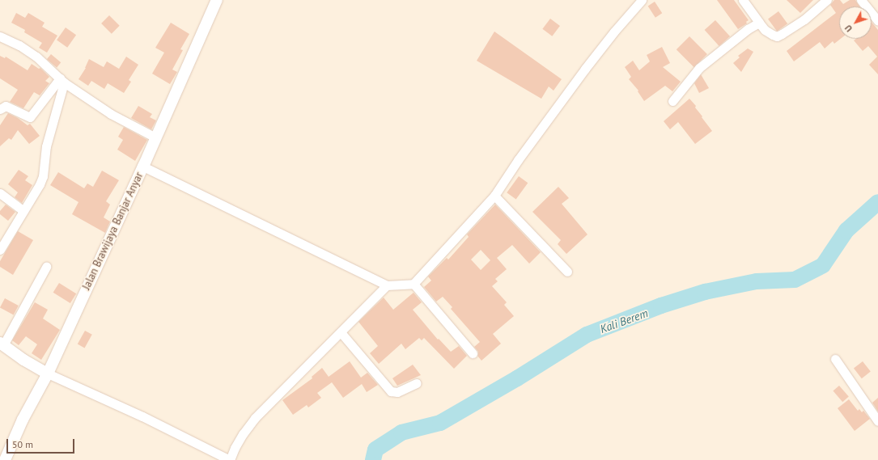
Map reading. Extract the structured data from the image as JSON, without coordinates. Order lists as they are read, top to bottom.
{
  "streets": {
    "street": ["Jalan Brawijaya Banjar Anyar"]
  },
  "water": ["Kali Berem"],
  "scale_bar": "50 m",
  "north": "bottom left"
}
